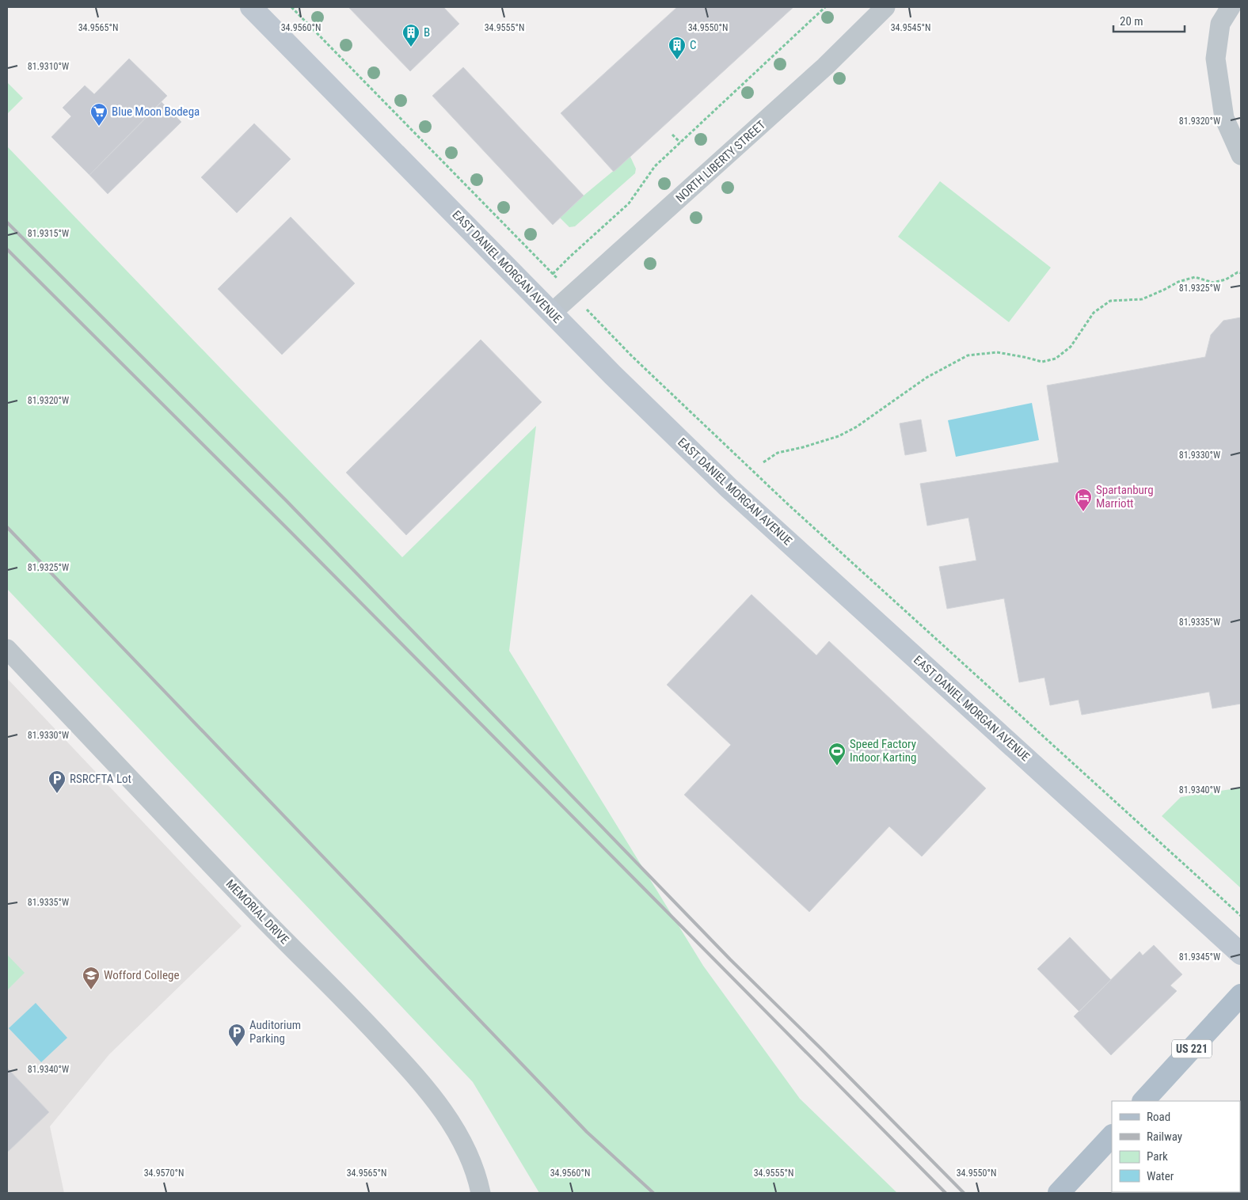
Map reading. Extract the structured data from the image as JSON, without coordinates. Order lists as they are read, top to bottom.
{
  "streets": {
    "main road": ["EAST DANIEL MORGAN AVENUE", "US 221"],
    "street": ["NORTH LIBERTY STREET", "MEMORIAL DRIVE"]
  },
  "crossings": [
    ["NORTH LIBERTY STREET", "EAST DANIEL MORGAN AVENUE"]
  ],
  "places": {
    "building": ["B", "C"],
    "supermarket": ["Blue Moon Bodega"],
    "hotel": ["Spartanburg Marriott"],
    "sports": ["Speed Factory Indoor Karting"],
    "parking": ["RSRCFTA Lot", "Auditorium Parking"],
    "school or university": ["Wofford College"]
  },
  "legend": [
    "Road",
    "Railway",
    "Park",
    "Water"
  ],
  "scale_bar": "20 m",
  "coordinates": [
    "34.9565°N",
    "34.9560°N",
    "34.9555°N",
    "34.9550°N",
    "34.9545°N",
    "81.9310°W",
    "81.9320°W",
    "81.9315°W",
    "81.9325°W",
    "81.9330°W",
    "81.9335°W",
    "81.9340°W",
    "81.9345°W",
    "34.9570°N"
  ]
}
